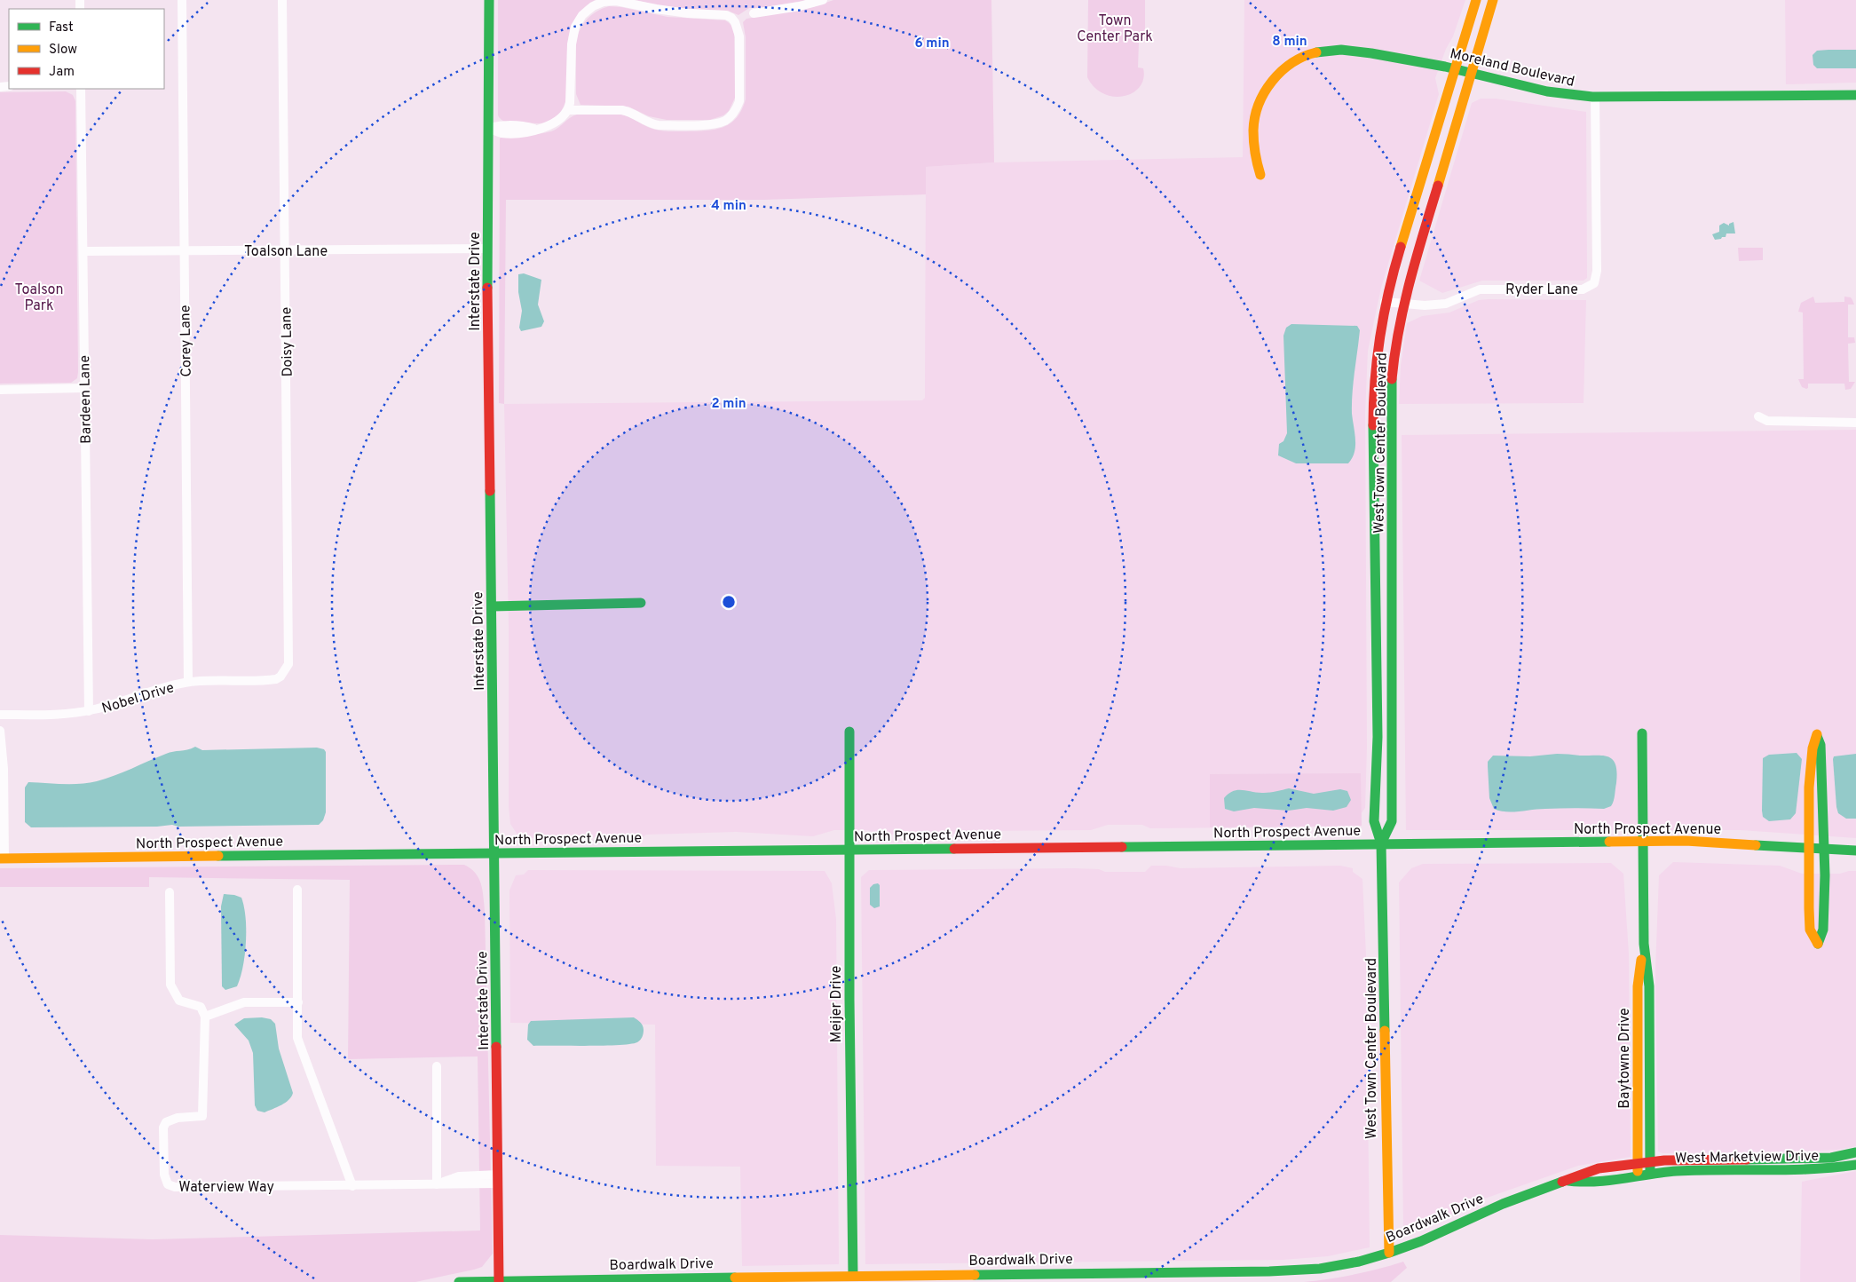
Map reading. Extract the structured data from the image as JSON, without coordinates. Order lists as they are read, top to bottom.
{
  "streets": {
    "main road": [
      "Moreland Boulevard",
      "Interstate Drive",
      "West Town Center Boulevard",
      "North Prospect Avenue",
      "Meijer Drive",
      "Baytowne Drive",
      "West Marketview Drive",
      "Boardwalk Drive"
    ],
    "street": [
      "Toalson Lane",
      "Ryder Lane",
      "Corey Lane",
      "Doisy Lane",
      "Bardeen Lane",
      "Nobel Drive",
      "Waterview Way"
    ]
  },
  "crossings": [
    ["Moreland Boulevard", "Ryder Lane"],
    ["Moreland Boulevard", "West Town Center Boulevard"],
    ["Toalson Lane", "Interstate Drive"],
    ["Toalson Lane", "Corey Lane"],
    ["Toalson Lane", "Doisy Lane"],
    ["Toalson Lane", "Bardeen Lane"],
    ["Interstate Drive", "North Prospect Avenue"],
    ["Interstate Drive", "Waterview Way"],
    ["Interstate Drive", "Boardwalk Drive"],
    ["Ryder Lane", "West Town Center Boulevard"],
    ["Corey Lane", "Nobel Drive"],
    ["Doisy Lane", "Nobel Drive"],
    ["Bardeen Lane", "Nobel Drive"],
    ["West Town Center Boulevard", "North Prospect Avenue"],
    ["West Town Center Boulevard", "Boardwalk Drive"],
    ["North Prospect Avenue", "Meijer Drive"],
    ["North Prospect Avenue", "Baytowne Drive"],
    ["Meijer Drive", "Boardwalk Drive"],
    ["Baytowne Drive", "West Marketview Drive"],
    ["Baytowne Drive", "Boardwalk Drive"],
    ["West Marketview Drive", "Boardwalk Drive"]
  ],
  "parks": ["Town Center Park", "Toalson Park"],
  "legend": ["Fast", "Slow", "Jam"],
  "rings": [
    "8 min",
    "6 min",
    "4 min",
    "2 min"
  ]
}
